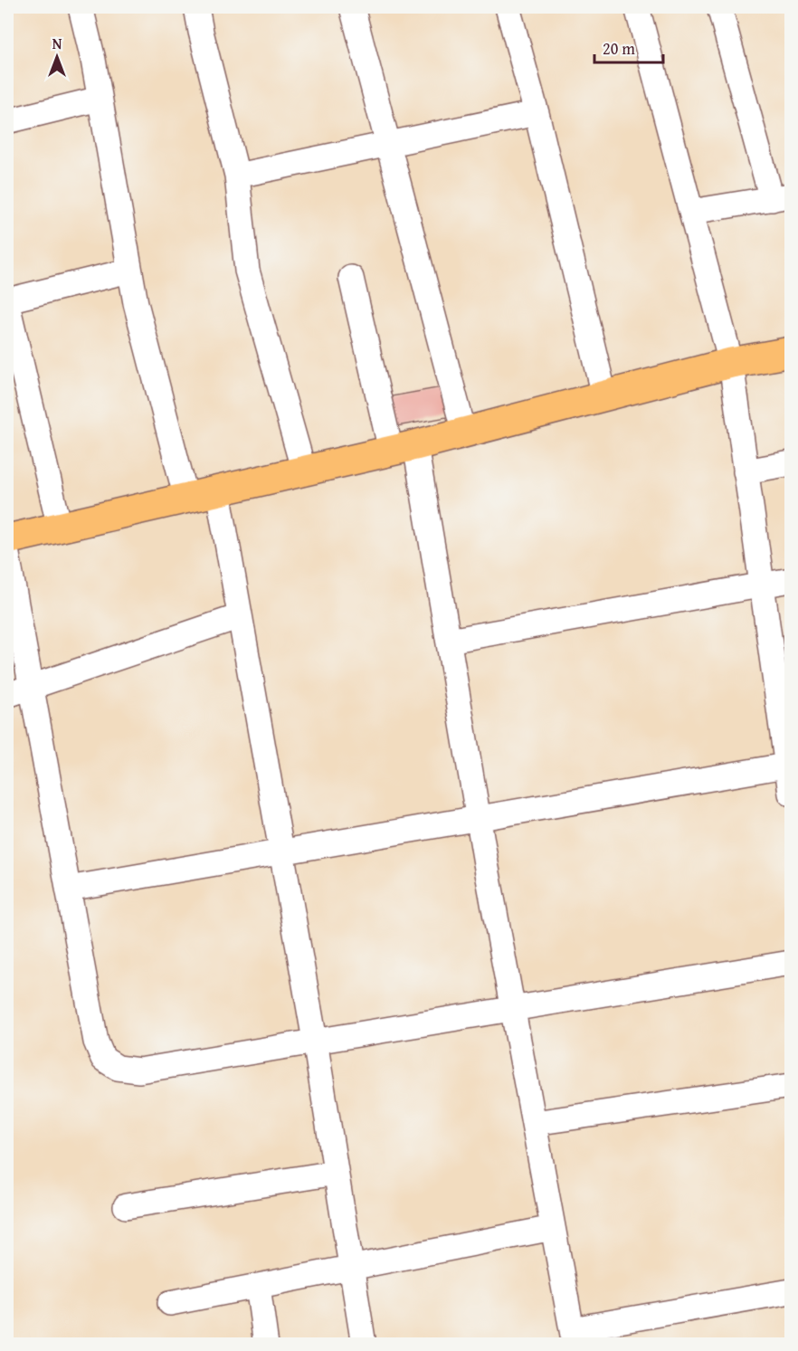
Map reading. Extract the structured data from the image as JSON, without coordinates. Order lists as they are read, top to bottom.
{
  "scale_bar": "20 m",
  "north": "top"
}
